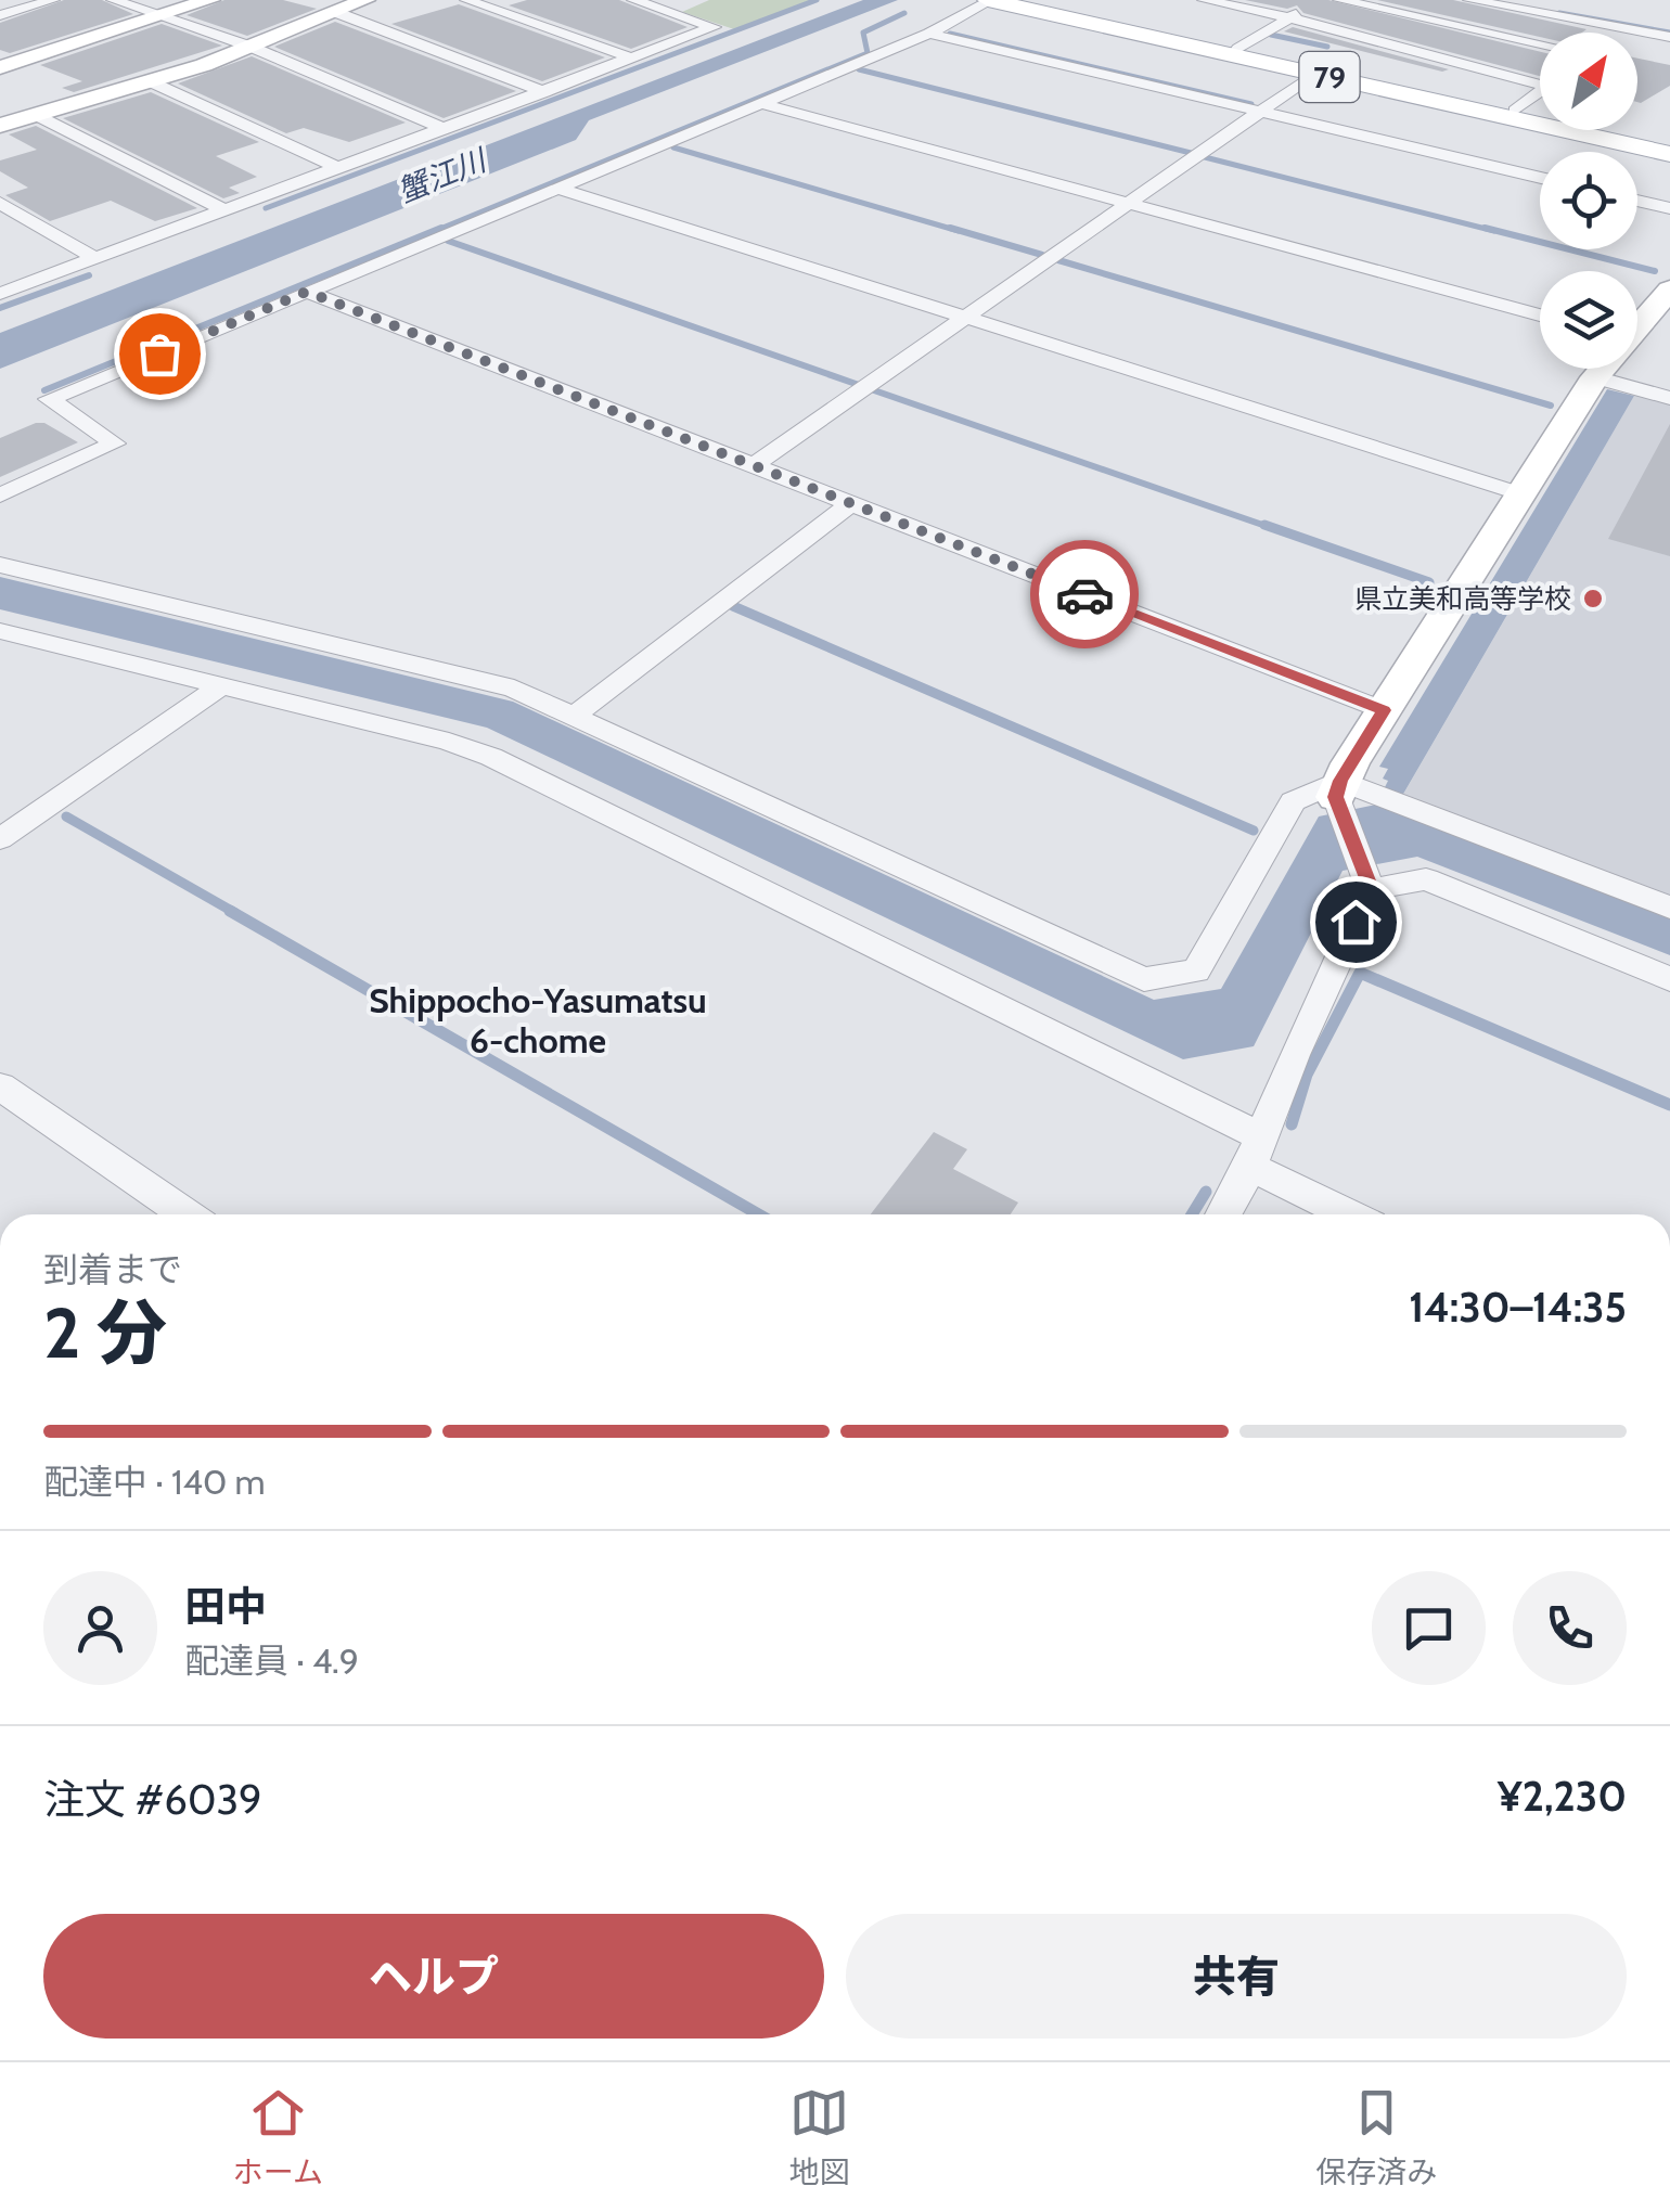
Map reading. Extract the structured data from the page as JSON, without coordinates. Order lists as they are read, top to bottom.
{
  "streets": {
    "main road": ["79"]
  },
  "districts": ["Shippocho-Yasumatsu 6-chome"],
  "water": ["蟹江川"],
  "places": ["県立美和高等学校"],
  "north": "top right",
  "page": {
    "heading": ["2 分", "到着まで", "14:30–14:35"],
    "panel": [
      "田中",
      "配達員 · 4.9",
      "注文 #6039",
      "¥2,230"
    ],
    "bar": "配達中 · 140 m",
    "buttons": ["ヘルプ", "共有"],
    "tabs": ["ホーム", "地図", "保存済み"]
  }
}
